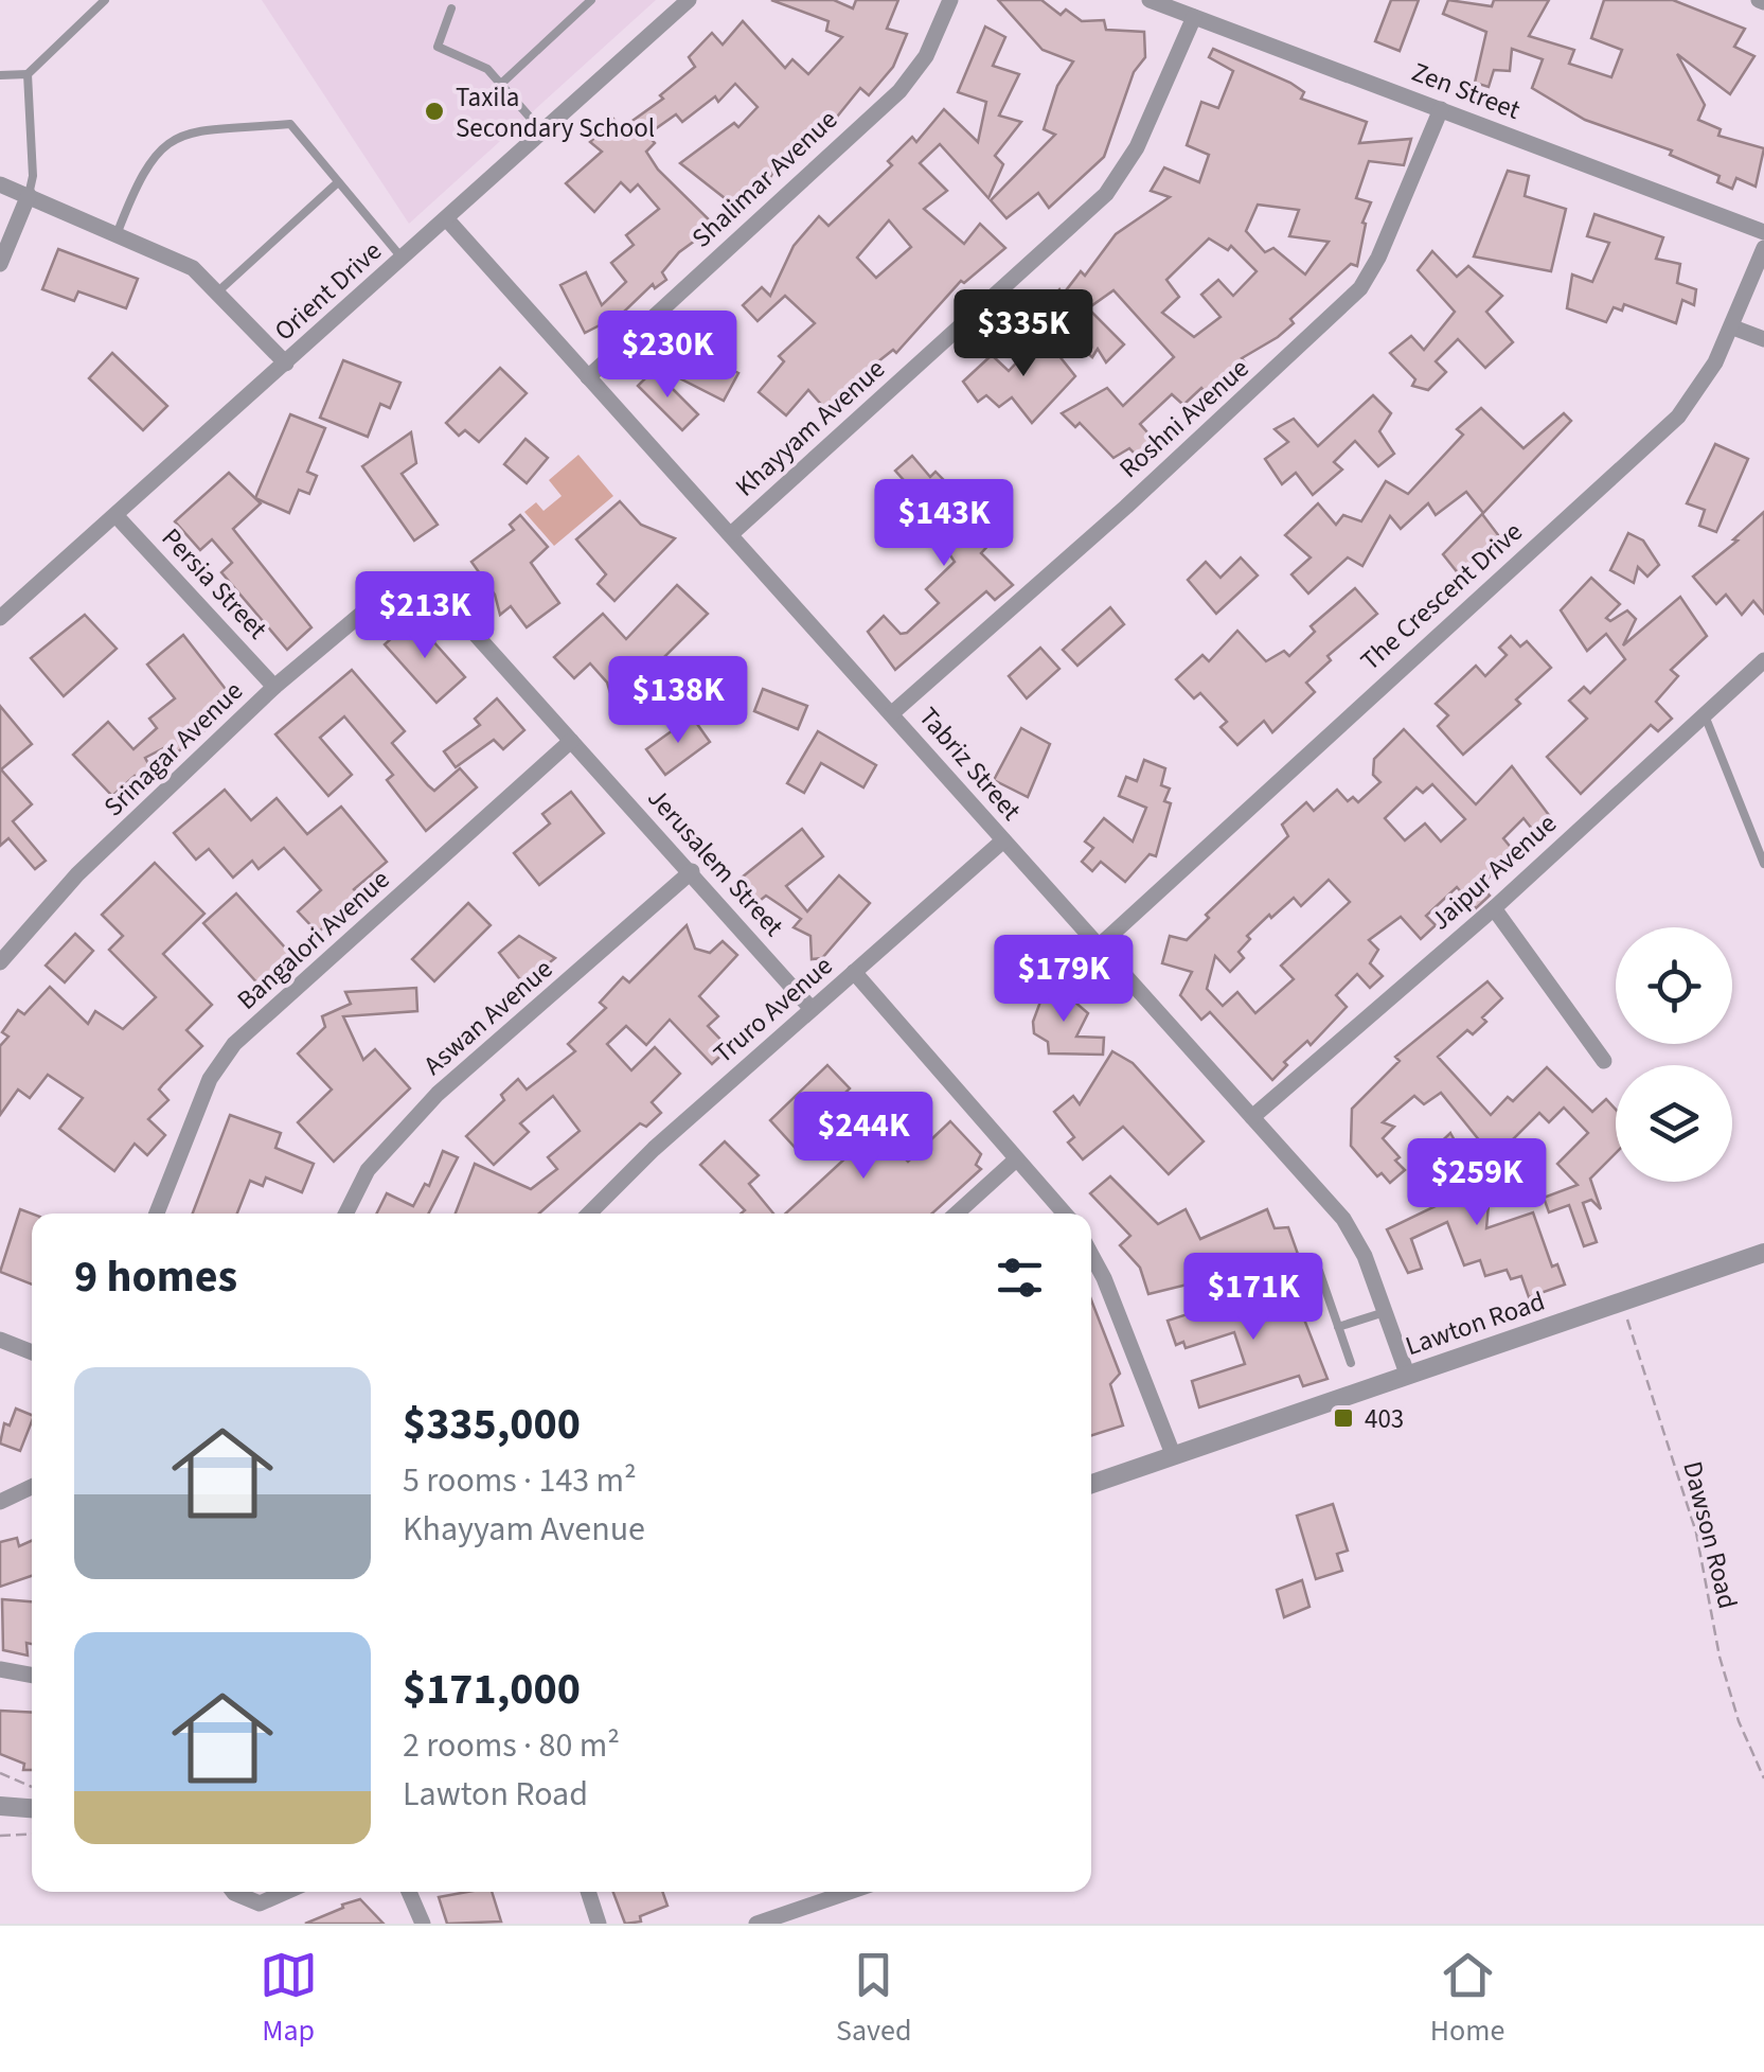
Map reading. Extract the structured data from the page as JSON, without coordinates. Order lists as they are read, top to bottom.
{
  "streets": {
    "street": [
      "Zen Street",
      "Shalimar Avenue",
      "Orient Drive",
      "Roshni Avenue",
      "Khayyam Avenue",
      "Persia Street",
      "The Crescent Drive",
      "Srinagar Avenue",
      "Tabriz Street",
      "Jerusalem Street",
      "Jaipur Avenue",
      "Bangalori Avenue",
      "Truro Avenue",
      "Aswan Avenue",
      "Lawton Road"
    ],
    "path": ["Dawson Road"]
  },
  "crossings": [
    ["Zen Street", "Roshni Avenue"],
    ["Zen Street", "Khayyam Avenue"],
    ["Shalimar Avenue", "Tabriz Street"],
    ["Orient Drive", "Persia Street"],
    ["Orient Drive", "Tabriz Street"],
    ["Roshni Avenue", "Tabriz Street"],
    ["Khayyam Avenue", "Tabriz Street"],
    ["Persia Street", "Srinagar Avenue"],
    ["The Crescent Drive", "Tabriz Street"],
    ["Srinagar Avenue", "Jerusalem Street"],
    ["Tabriz Street", "Jaipur Avenue"],
    ["Tabriz Street", "Truro Avenue"],
    ["Tabriz Street", "Lawton Road"],
    ["Jerusalem Street", "Bangalori Avenue"],
    ["Jerusalem Street", "Truro Avenue"],
    ["Jerusalem Street", "Aswan Avenue"],
    ["Lawton Road", "Dawson Road"]
  ],
  "places": {
    "other": ["Taxila Secondary School"],
    "transit": ["403"]
  },
  "page": {
    "price": [
      "$335K",
      "$230K",
      "$143K",
      "$213K",
      "$138K",
      "$179K",
      "$244K",
      "$259K",
      "$171K"
    ],
    "heading": "9 homes",
    "list": [
      {
        "name": "$335,000",
        "note": "5 rooms · 143 m² · Khayyam Avenue"
      },
      {
        "name": "$171,000",
        "note": "2 rooms · 80 m² · Lawton Road"
      }
    ],
    "tabs": ["Map", "Saved", "Home"]
  }
}
